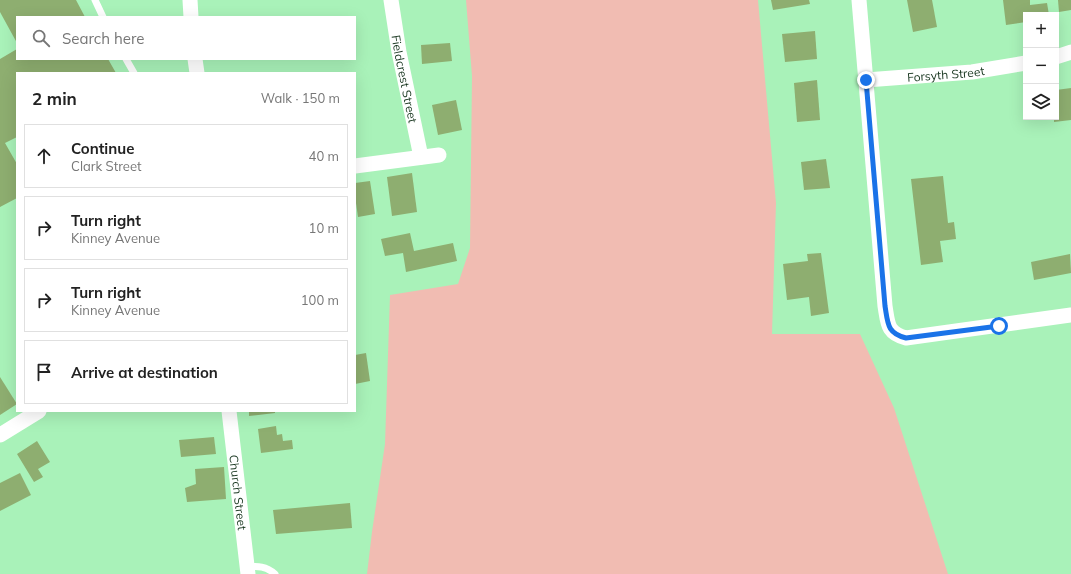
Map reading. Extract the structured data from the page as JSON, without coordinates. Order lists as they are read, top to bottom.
{
  "streets": {
    "street": ["Forsyth Street", "Fieldcrest Street", "Church Street"]
  },
  "page": {
    "map_buttons": ["+", "−"],
    "search": "Search here",
    "heading": ["2 min", "Walk · 150 m"],
    "list": [
      ["Continue", "Clark Street", "40 m"],
      ["Turn right", "Kinney Avenue", "10 m"],
      ["Turn right", "Kinney Avenue", "100 m"],
      "Arrive at destination"
    ]
  }
}
